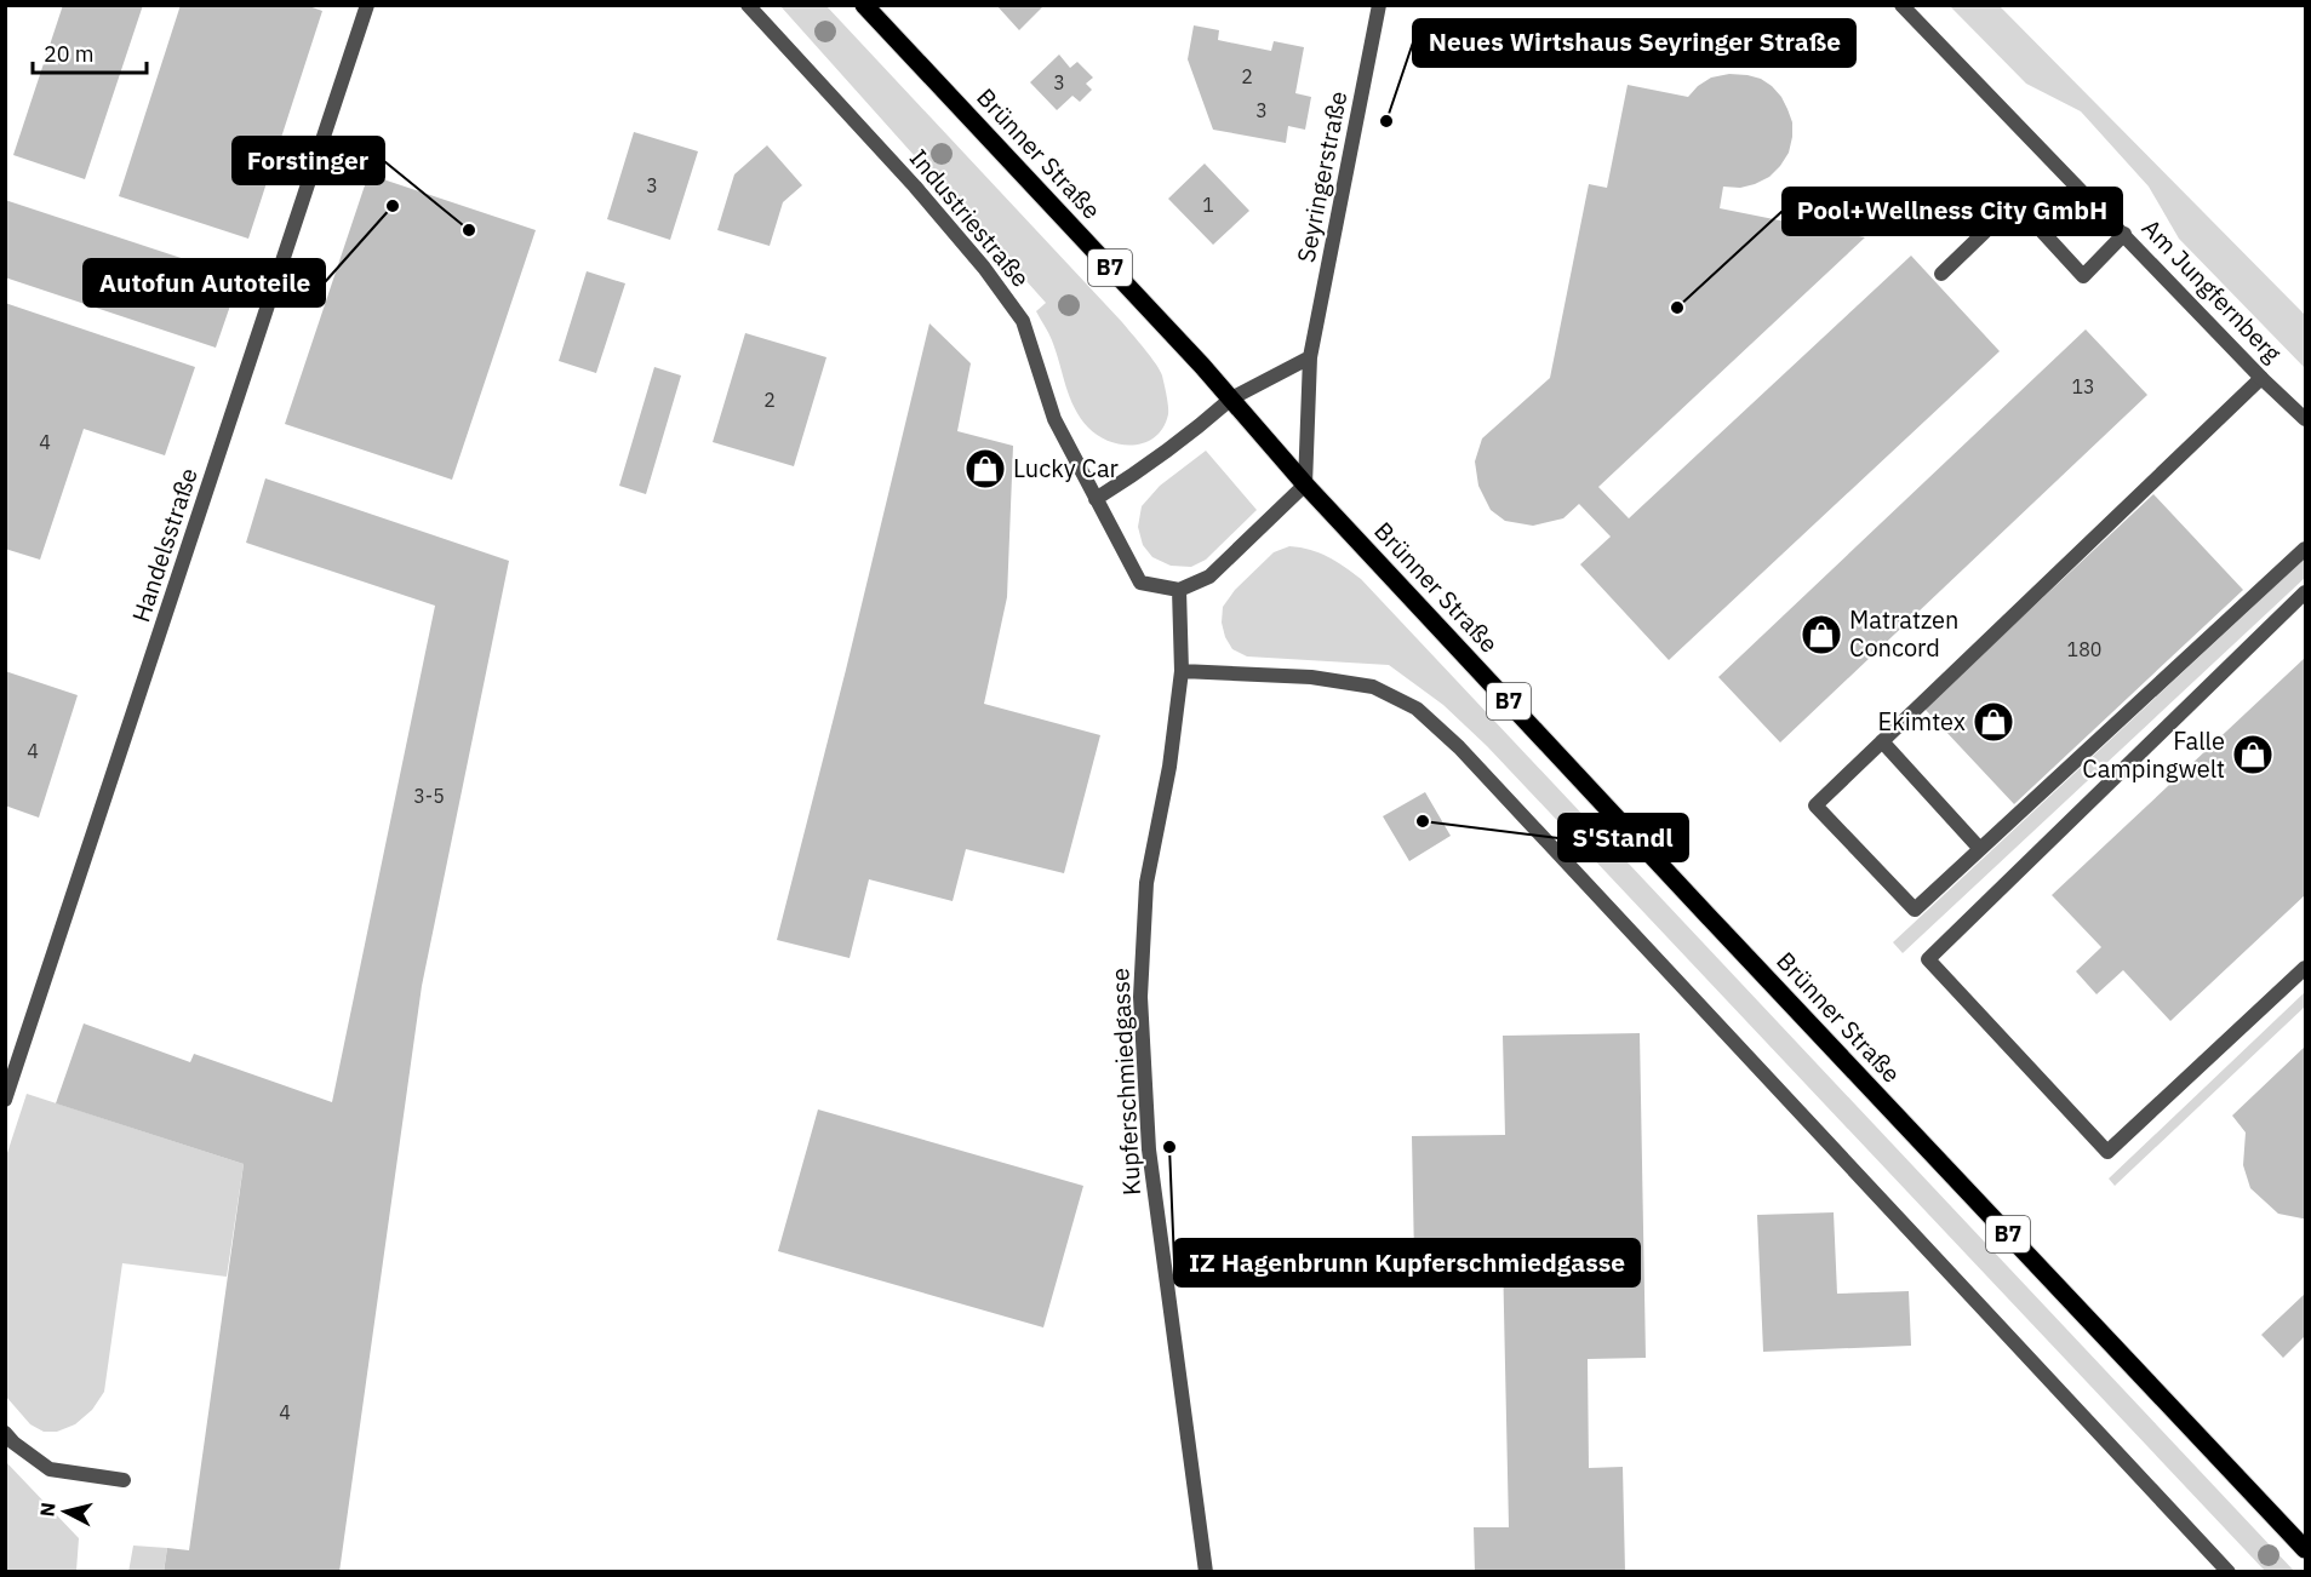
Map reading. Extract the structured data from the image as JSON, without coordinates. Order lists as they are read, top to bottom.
{
  "streets": {
    "main road": ["Brünner Straße", "B7"],
    "street": [
      "Seyringerstraße",
      "Industriestraße",
      "Am Jungfernberg",
      "Handelsstraße",
      "Kupferschmiedgasse"
    ]
  },
  "crossings": [
    ["Brünner Straße", "Seyringerstraße"]
  ],
  "places": {
    "other": [
      "Neues Wirtshaus Seyringer Straße",
      "Autofun Autoteile",
      "Forstinger",
      "Pool+Wellness City GmbH",
      "S'Standl",
      "IZ Hagenbrunn Kupferschmiedgasse"
    ],
    "shop": [
      "Lucky Car",
      "Matratzen Concord",
      "Ekimtex",
      "Falle Campingwelt"
    ]
  },
  "house_numbers": [
    "2",
    "3",
    "3",
    "3",
    "1",
    "13",
    "2",
    "4",
    "180",
    "4",
    "3-5",
    "4"
  ],
  "scale_bar": "20 m",
  "north": "left"
}
